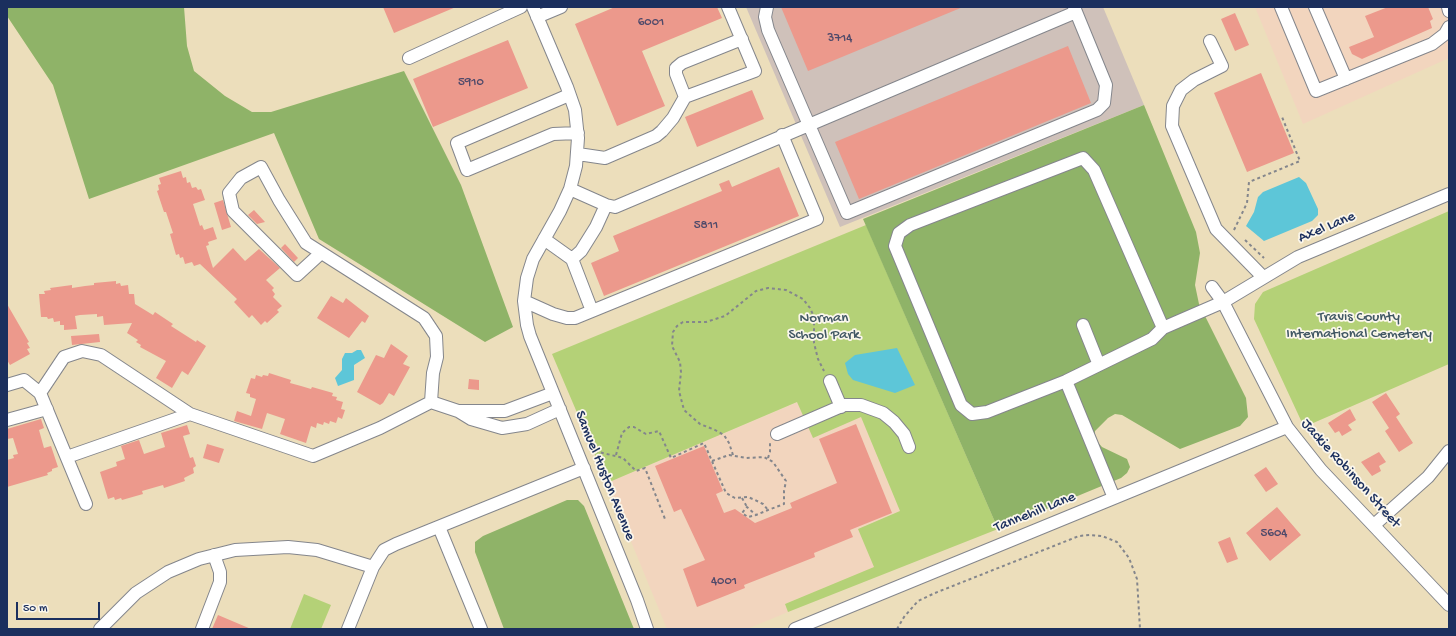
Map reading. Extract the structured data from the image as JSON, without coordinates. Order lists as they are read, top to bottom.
{
  "streets": {
    "street": [
      "Axel Lane",
      "Jackie Robinson Street",
      "Samuel Huston Avenue",
      "Tannehill Lane"
    ]
  },
  "crossings": [
    ["Axel Lane", "Jackie Robinson Street"],
    ["Jackie Robinson Street", "Tannehill Lane"]
  ],
  "parks": ["Travis County International Cemetery", "Norman School Park"],
  "house_numbers": [
    "6001",
    "3714",
    "5910",
    "5811",
    "5604",
    "4001"
  ],
  "scale_bar": "50 m"
}
